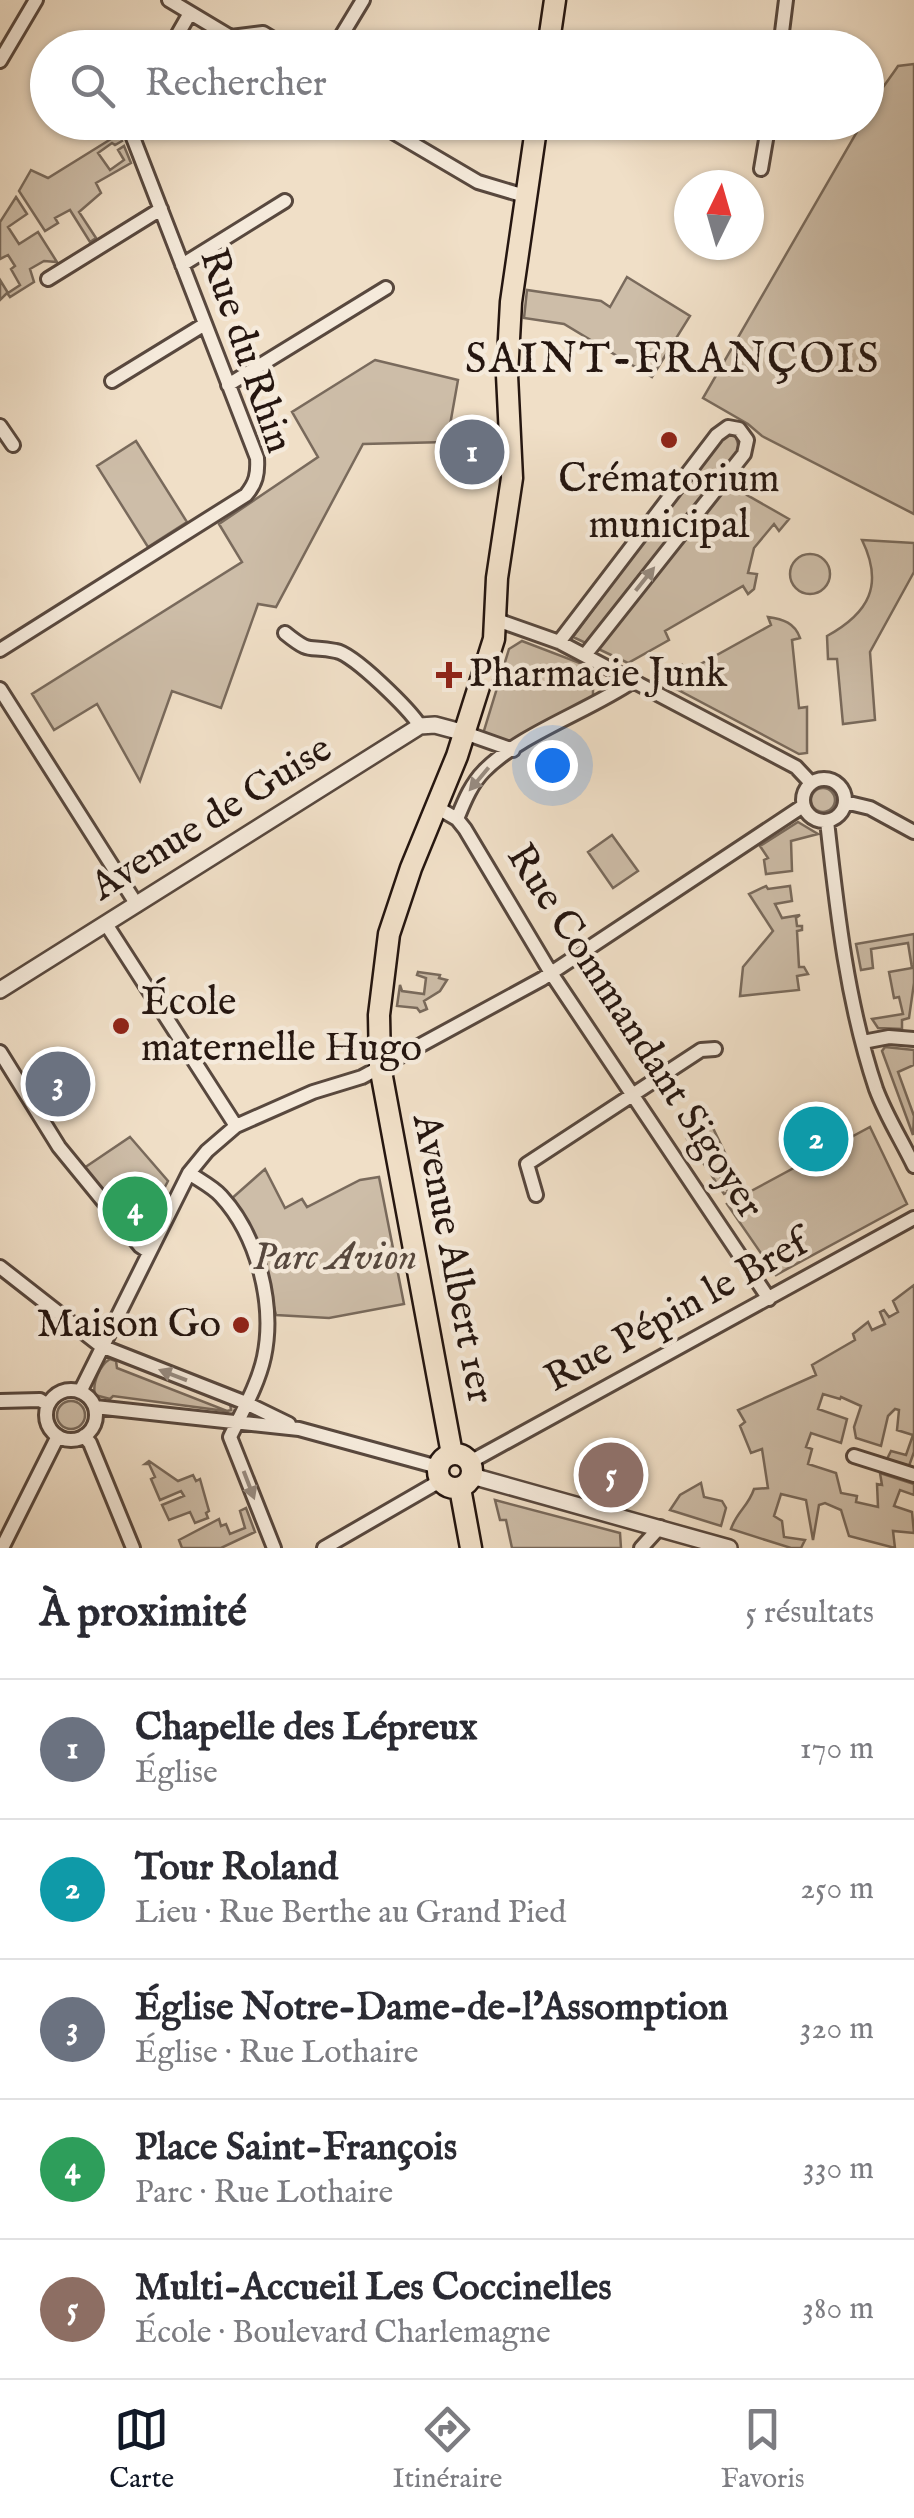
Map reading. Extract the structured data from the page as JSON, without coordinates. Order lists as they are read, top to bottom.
{
  "streets": {
    "main road": ["Avenue Albert 1er"],
    "street": [
      "Rue du Rhin",
      "Avenue de Guise",
      "Rue Commandant Sigoyer",
      "Rue Pépin le Bref"
    ]
  },
  "crossings": [
    ["Rue Commandant Sigoyer", "Avenue Albert 1er"],
    ["Rue Commandant Sigoyer", "Rue Pépin le Bref"],
    ["Avenue Albert 1er", "Rue Pépin le Bref"]
  ],
  "districts": ["SAINT-FRANÇOIS"],
  "parks": ["Parc Avion"],
  "places": {
    "other": ["Crématorium municipal", "École maternelle Hugo", "Maison Go"],
    "health": ["Pharmacie Junk"]
  },
  "north": "top",
  "page": {
    "search": "Rechercher",
    "pins": [
      "1",
      "3",
      "2",
      "4",
      "5"
    ],
    "heading": ["À proximité", "5 résultats"],
    "list": [
      {
        "mark": "1",
        "name": "Chapelle des Lépreux",
        "note": "Église",
        "value": "170 m"
      },
      {
        "mark": "2",
        "name": "Tour Roland",
        "note": "Lieu · Rue Berthe au Grand Pied",
        "value": "250 m"
      },
      {
        "mark": "3",
        "name": "Église Notre-Dame-de-l'Assomption",
        "note": "Église · Rue Lothaire",
        "value": "320 m"
      },
      {
        "mark": "4",
        "name": "Place Saint-François",
        "note": "Parc · Rue Lothaire",
        "value": "330 m"
      },
      {
        "mark": "5",
        "name": "Multi-Accueil Les Coccinelles",
        "note": "École · Boulevard Charlemagne",
        "value": "380 m"
      }
    ],
    "nav": ["Carte", "Itinéraire", "Favoris"]
  }
}
